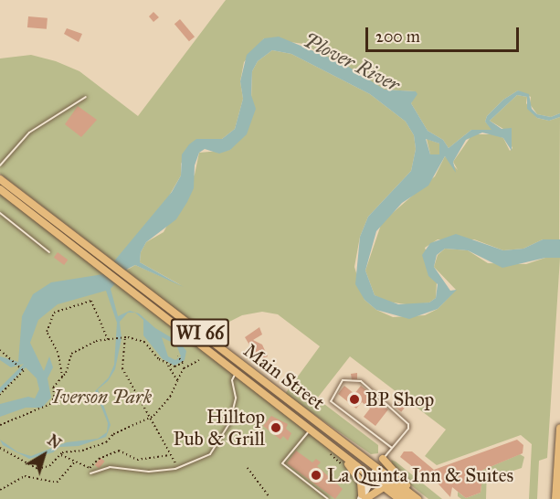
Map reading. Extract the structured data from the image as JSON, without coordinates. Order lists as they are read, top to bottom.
{
  "streets": {
    "main road": ["WI 66", "Main Street"]
  },
  "water": ["Plover River"],
  "parks": ["Iverson Park"],
  "places": ["BP Shop", "Hilltop Pub & Grill", "La Quinta Inn & Suites"],
  "scale_bar": "200 m",
  "north": "top right"
}
